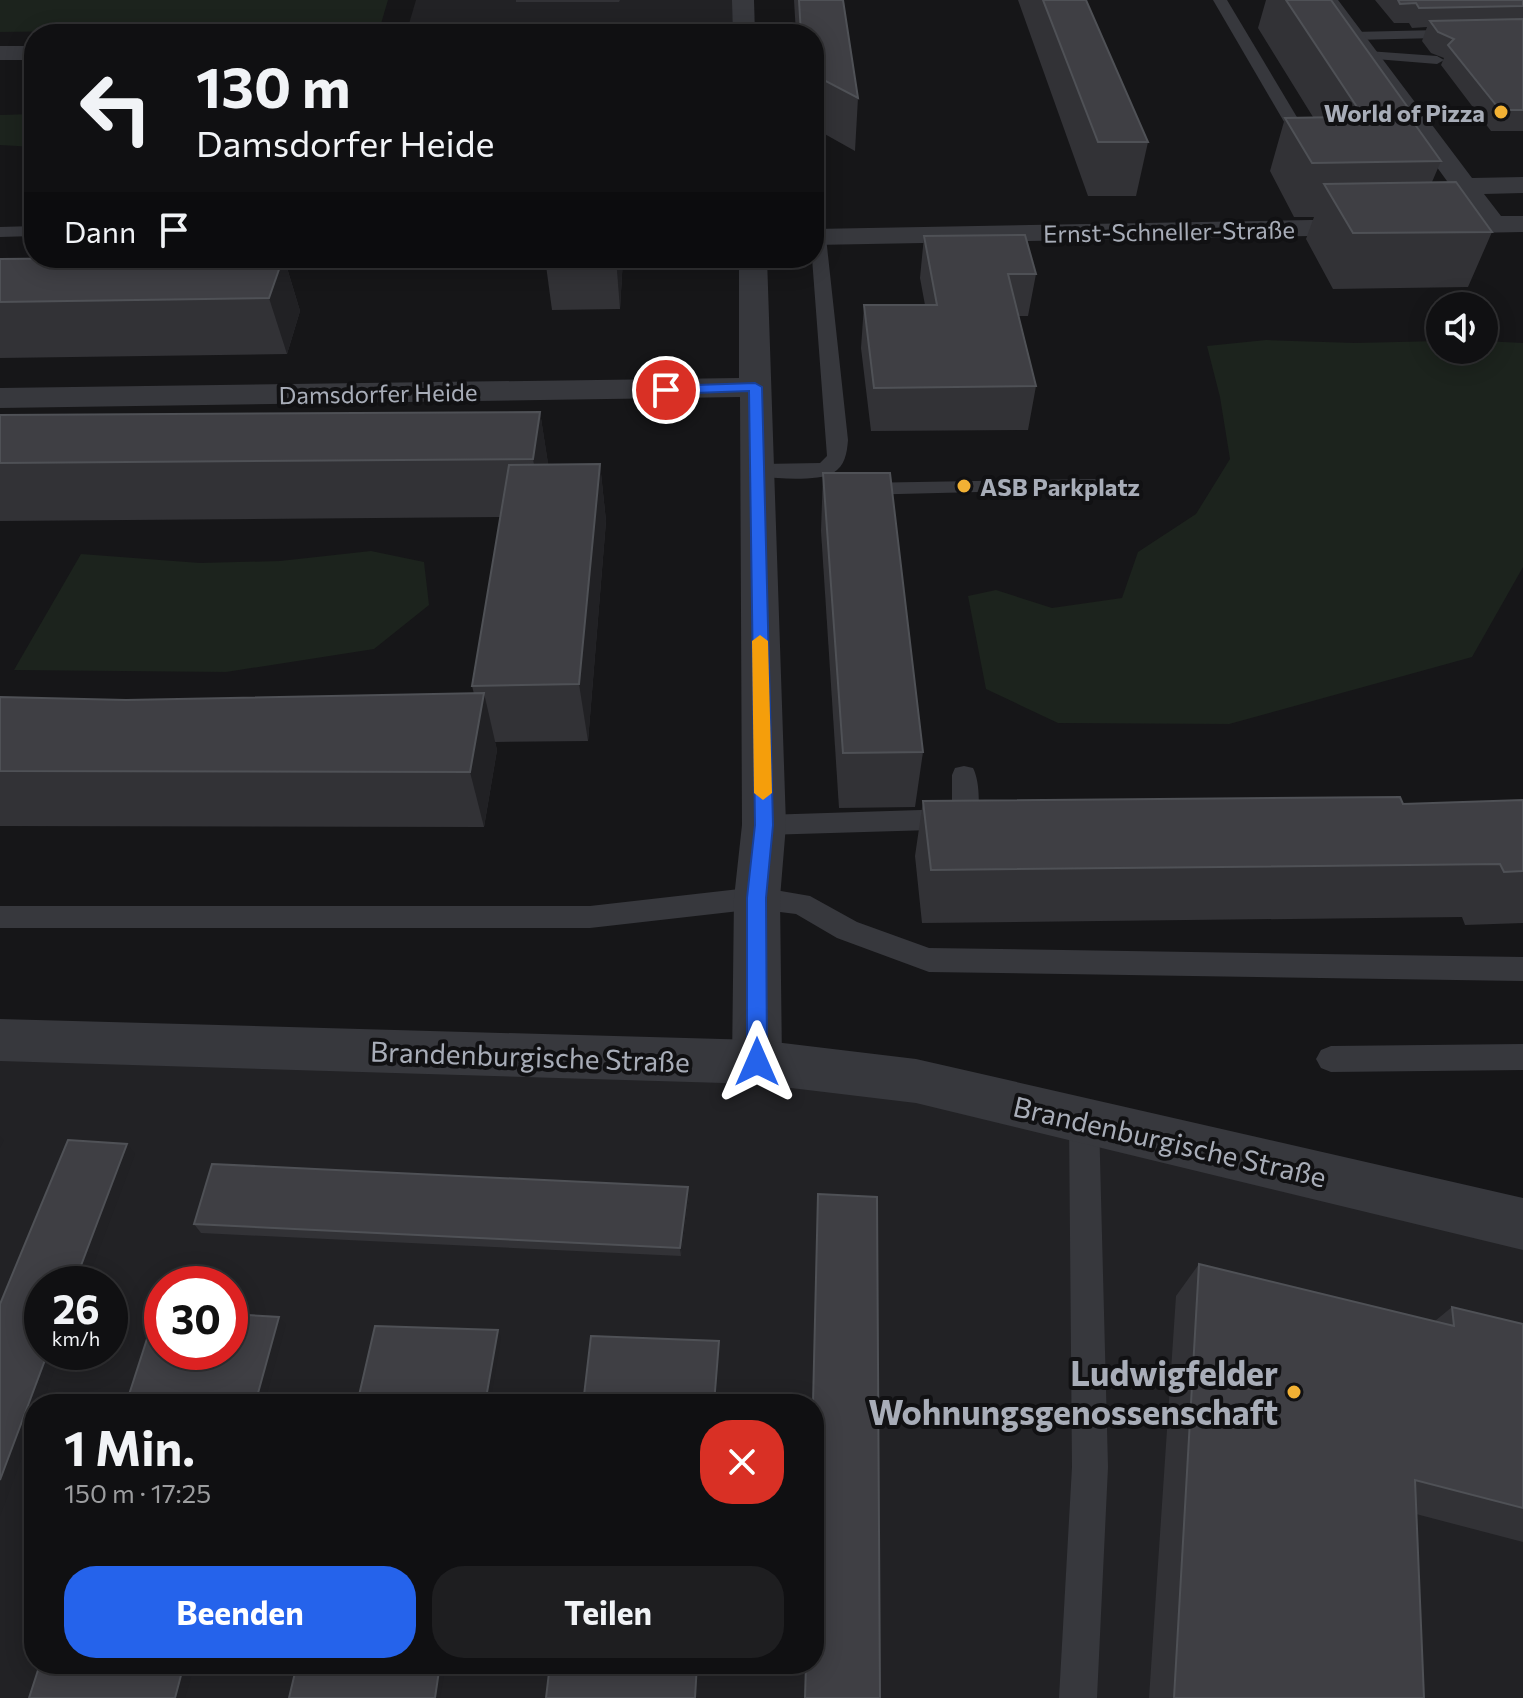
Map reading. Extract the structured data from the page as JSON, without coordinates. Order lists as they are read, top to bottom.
{
  "streets": {
    "street": ["Ernst-Schneller-Straße", "Damsdorfer Heide", "Brandenburgische Straße"]
  },
  "places": ["World of Pizza", "ASB Parkplatz", "Ludwigfelder Wohnungsgenossenschaft"],
  "page": {
    "turn": ["130 m", "Damsdorfer Heide"],
    "then": "Dann",
    "speed": "26 km/h",
    "limit": "30",
    "heading": ["1 Min.", "150 m · 17:25"],
    "buttons": ["Beenden", "Teilen"]
  }
}
